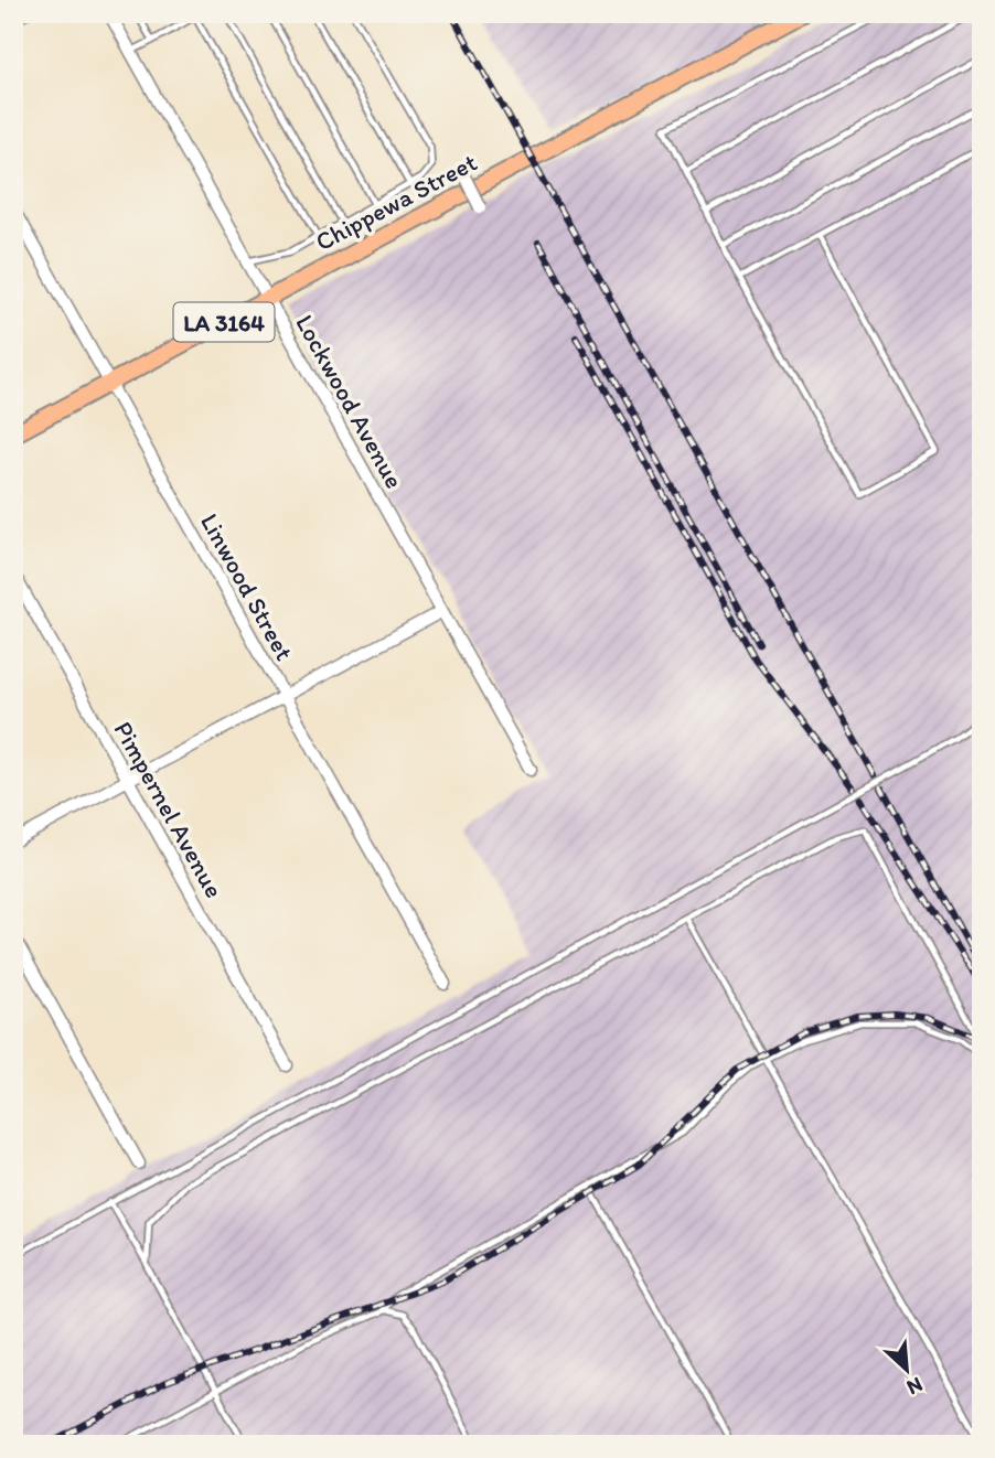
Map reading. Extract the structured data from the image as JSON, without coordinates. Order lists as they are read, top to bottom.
{
  "streets": {
    "main road": ["Chippewa Street", "LA 3164"],
    "street": ["Lockwood Avenue", "Linwood Street", "Pimpernel Avenue"]
  },
  "crossings": [
    ["Chippewa Street", "Lockwood Avenue"],
    ["Chippewa Street", "Linwood Street"]
  ],
  "north": "bottom right"
}
